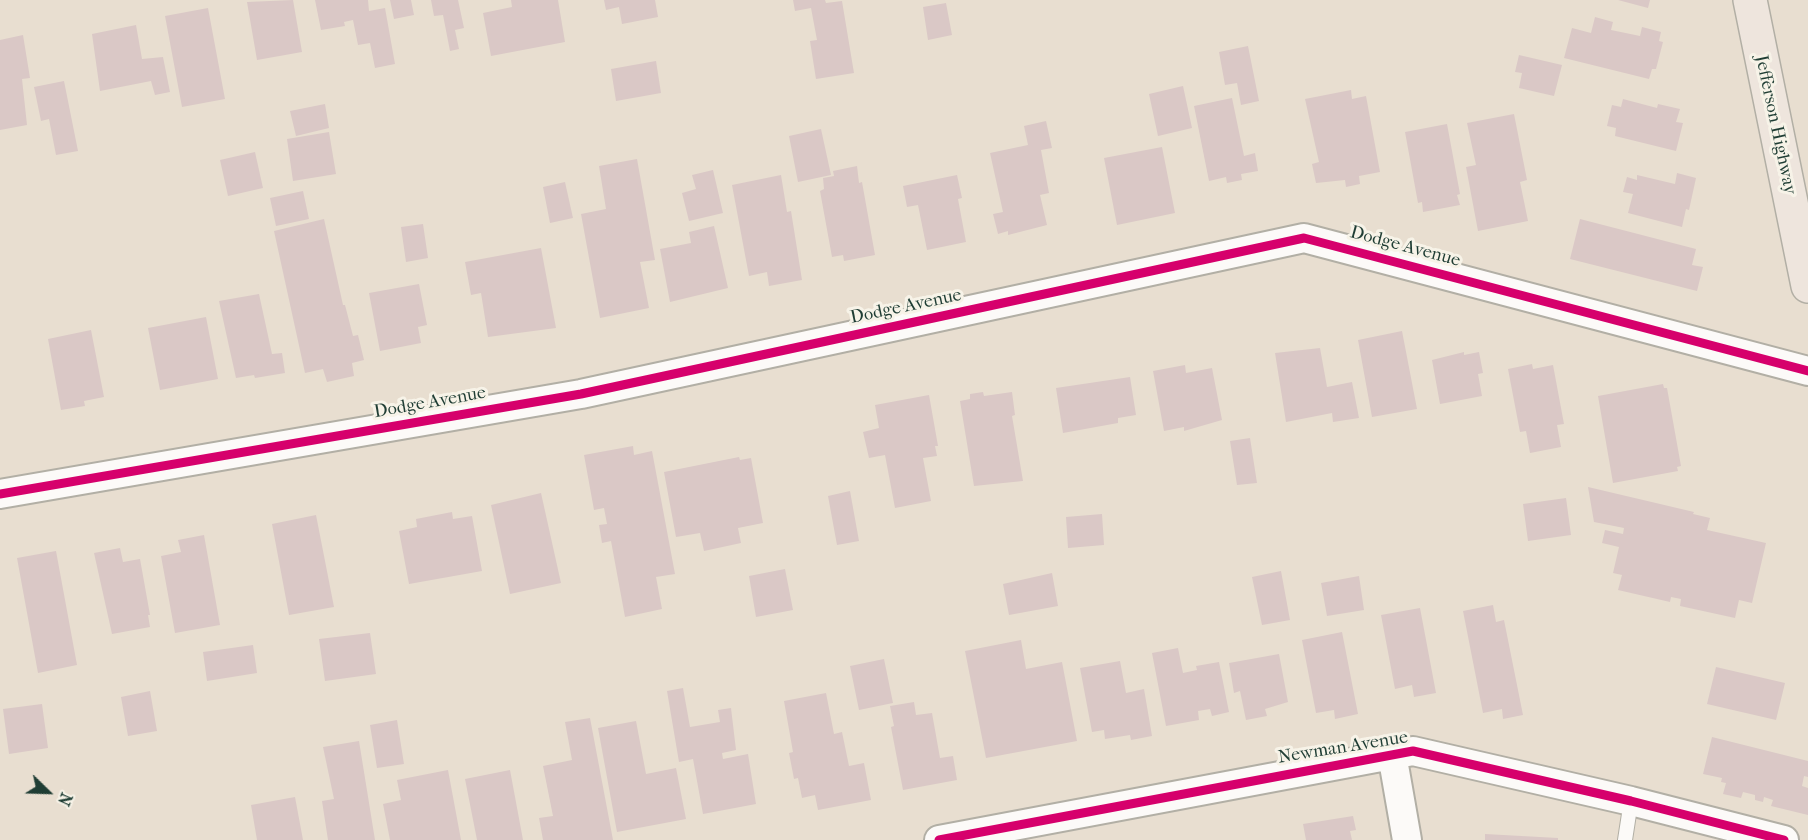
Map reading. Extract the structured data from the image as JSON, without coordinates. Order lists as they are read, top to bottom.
{
  "streets": {
    "main road": ["Jefferson Highway"],
    "street": ["Dodge Avenue", "Newman Avenue"]
  },
  "north": "bottom right"
}
